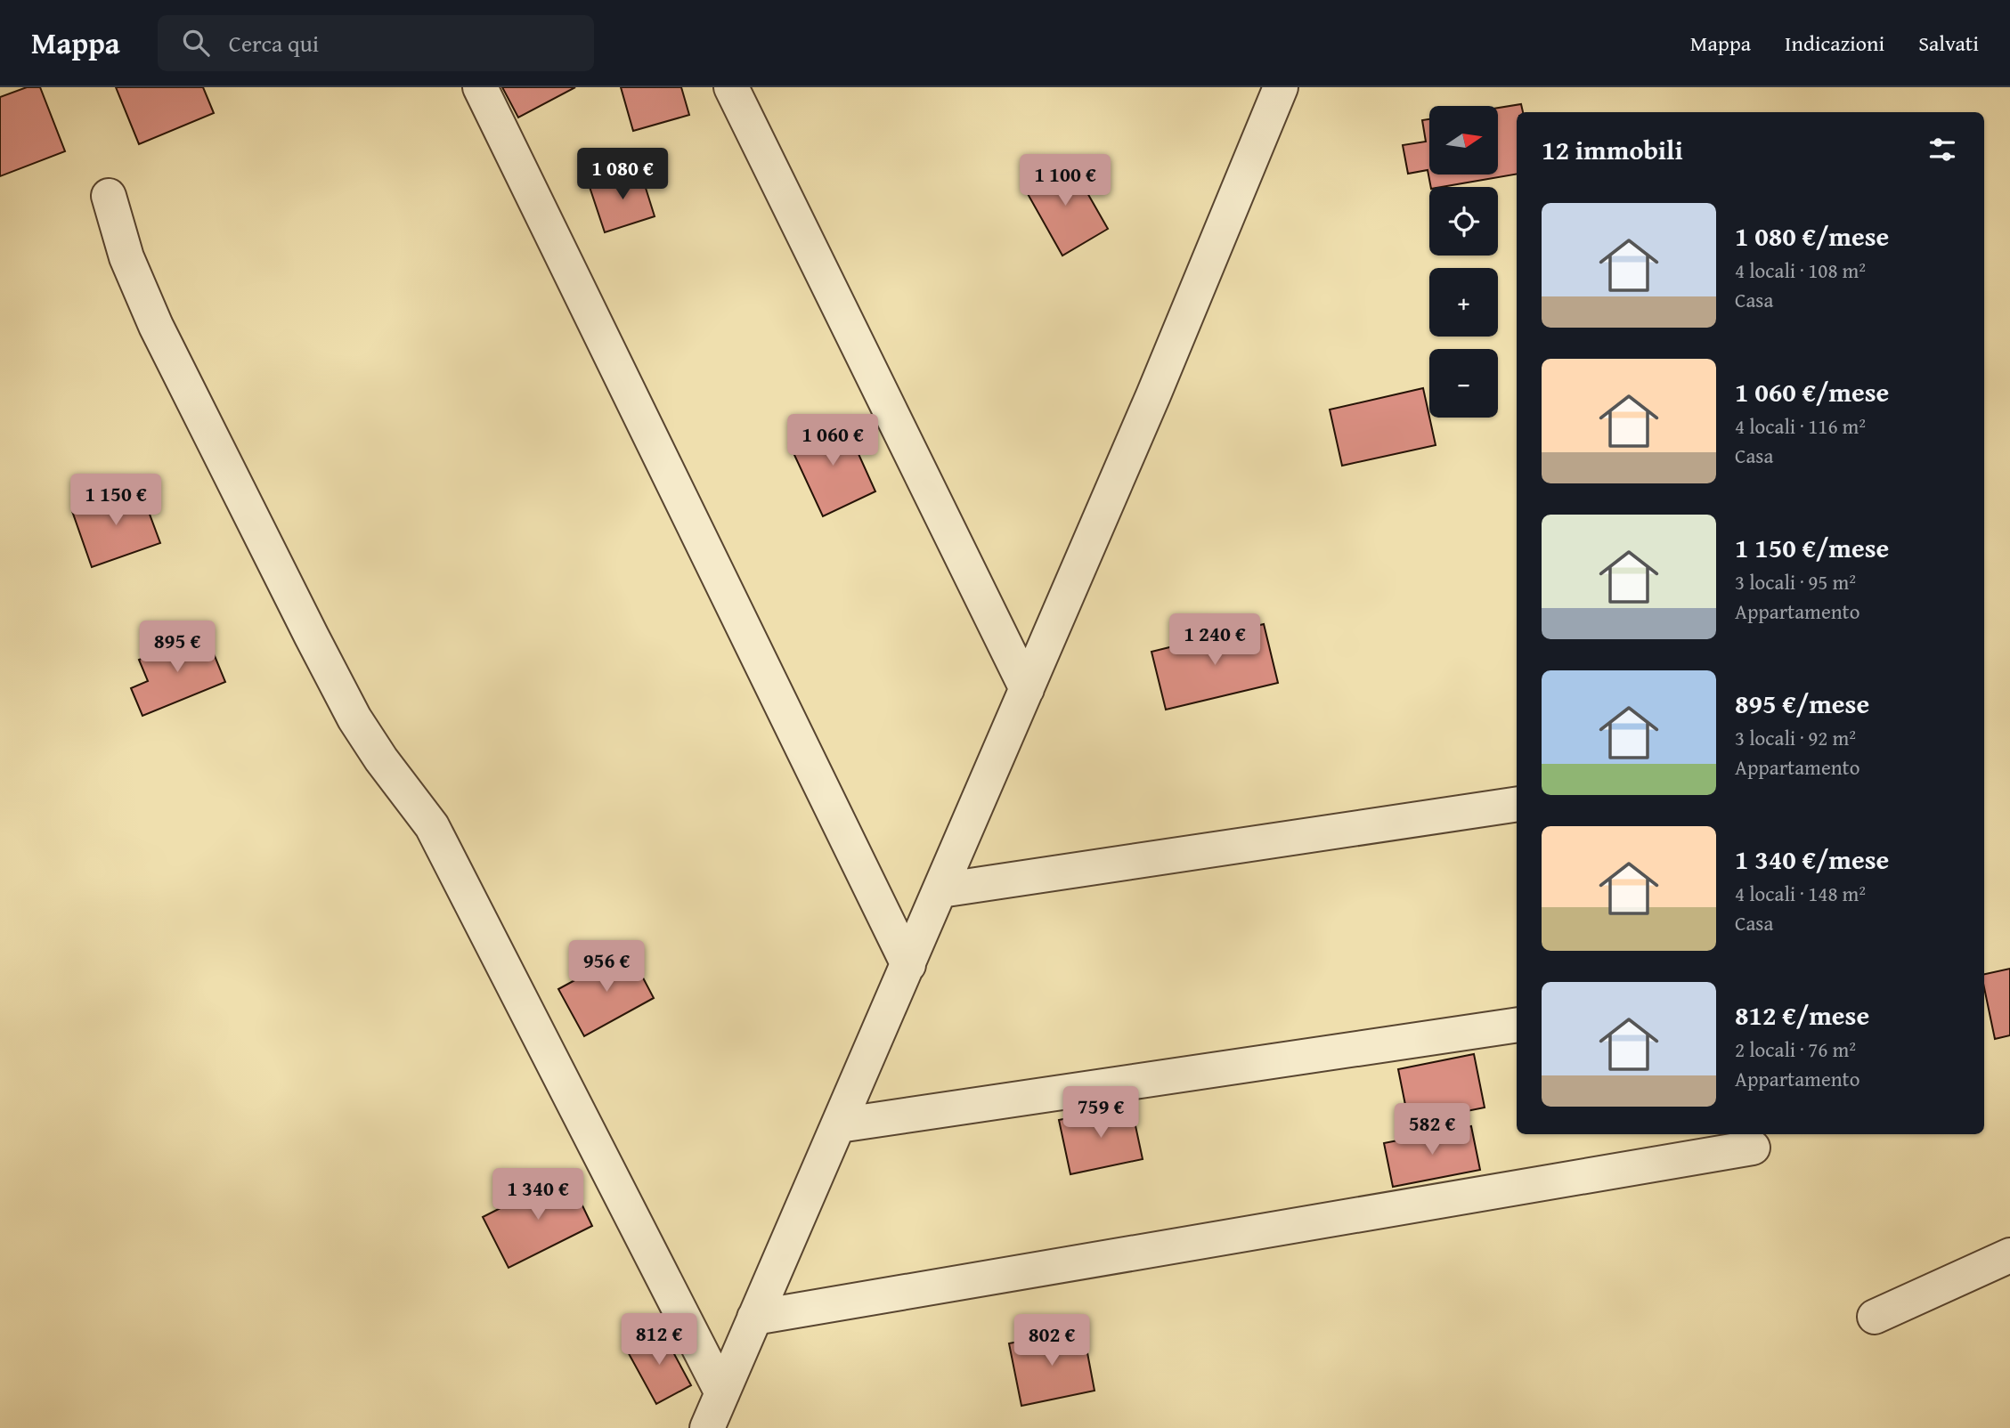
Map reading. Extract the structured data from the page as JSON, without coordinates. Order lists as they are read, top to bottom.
{
  "north": "right",
  "page": {
    "header": "Mappa",
    "search": "Cerca qui",
    "nav": ["Mappa", "Indicazioni", "Salvati"],
    "map_buttons": ["+", "−"],
    "heading": "12 immobili",
    "price": [
      "1 080 €",
      "1 100 €",
      "1 060 €",
      "1 150 €",
      "1 240 €",
      "895 €",
      "956 €",
      "759 €",
      "582 €",
      "1 340 €",
      "812 €",
      "802 €"
    ],
    "list": [
      {
        "name": "1 080 €/mese",
        "note": "4 locali · 108 m² · Casa"
      },
      {
        "name": "1 060 €/mese",
        "note": "4 locali · 116 m² · Casa"
      },
      {
        "name": "1 150 €/mese",
        "note": "3 locali · 95 m² · Appartamento"
      },
      {
        "name": "895 €/mese",
        "note": "3 locali · 92 m² · Appartamento"
      },
      {
        "name": "1 340 €/mese",
        "note": "4 locali · 148 m² · Casa"
      },
      {
        "name": "812 €/mese",
        "note": "2 locali · 76 m² · Appartamento"
      }
    ]
  }
}
